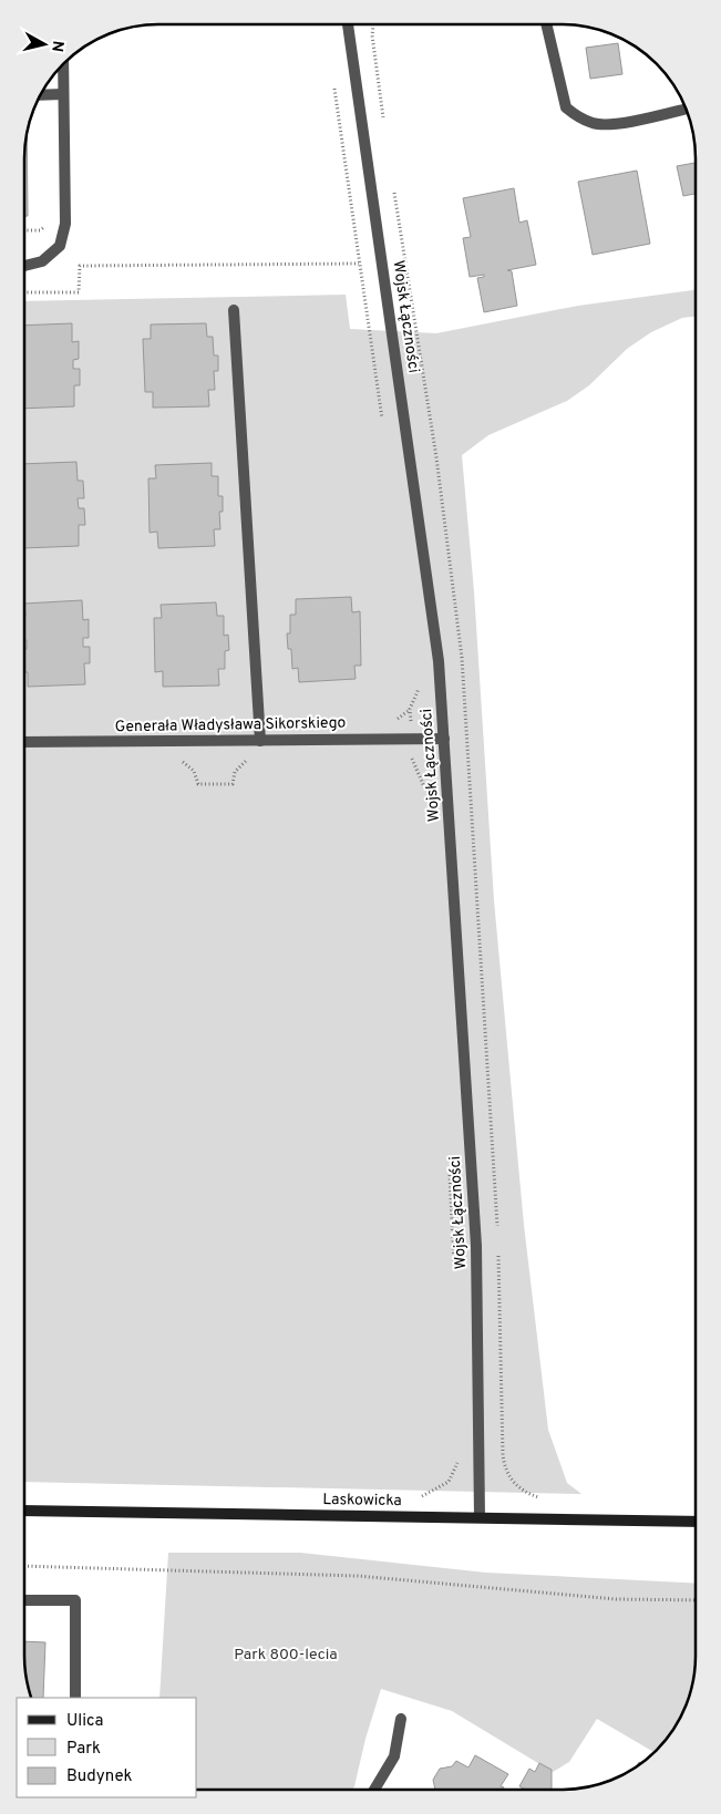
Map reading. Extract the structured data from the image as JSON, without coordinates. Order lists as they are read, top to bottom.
{
  "streets": {
    "street": ["Wojsk Łączności", "Generała Władysława Sikorskiego", "Laskowicka"]
  },
  "crossings": [
    ["Wojsk Łączności", "Generała Władysława Sikorskiego"],
    ["Wojsk Łączności", "Laskowicka"]
  ],
  "parks": ["Park 800-lecia"],
  "legend": ["Ulica", "Park", "Budynek"],
  "north": "right"
}
